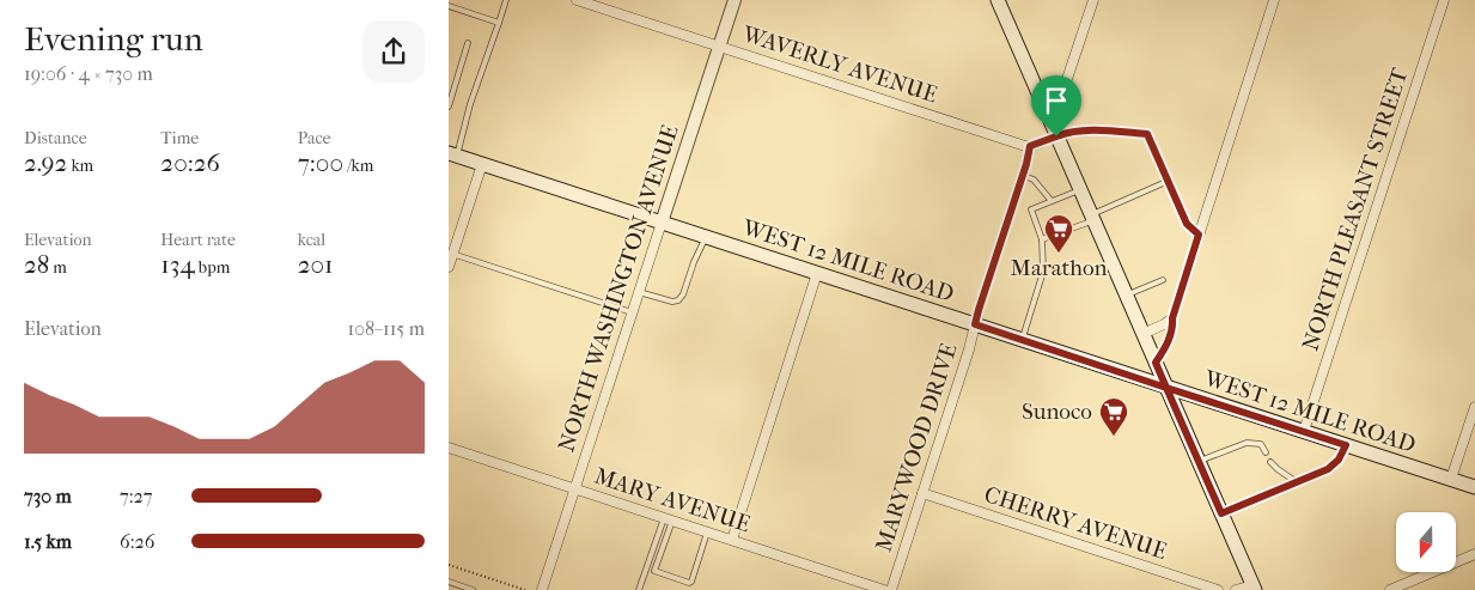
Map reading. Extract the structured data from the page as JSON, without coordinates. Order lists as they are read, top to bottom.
{
  "streets": {
    "main road": ["WEST 12 MILE ROAD"],
    "street": [
      "WAVERLY AVENUE",
      "NORTH PLEASANT STREET",
      "NORTH WASHINGTON AVENUE",
      "MARYWOOD DRIVE",
      "MARY AVENUE",
      "CHERRY AVENUE"
    ]
  },
  "crossings": [
    ["WAVERLY AVENUE", "NORTH WASHINGTON AVENUE"],
    ["WAVERLY AVENUE", "MARYWOOD DRIVE"],
    ["NORTH PLEASANT STREET", "WEST 12 MILE ROAD"],
    ["WEST 12 MILE ROAD", "NORTH WASHINGTON AVENUE"],
    ["WEST 12 MILE ROAD", "MARYWOOD DRIVE"],
    ["NORTH WASHINGTON AVENUE", "MARY AVENUE"],
    ["MARYWOOD DRIVE", "CHERRY AVENUE"]
  ],
  "places": {
    "supermarket": ["Marathon", "Sunoco"]
  },
  "north": "bottom",
  "page": {
    "heading": ["Evening run", "19:06 · 4 × 730 m"],
    "stats": [
      ["Distance", "2.92 km"],
      ["Time", "20:26"],
      ["Pace", "7:00 /km"],
      ["Elevation", "28 m"],
      ["Heart rate", "134 bpm"],
      ["kcal", "201"]
    ],
    "chart": ["Elevation", "108–115 m"],
    "list": [
      {
        "name": "730 m",
        "note": "7:27"
      },
      {
        "name": "1.5 km",
        "note": "6:26"
      }
    ]
  }
}
